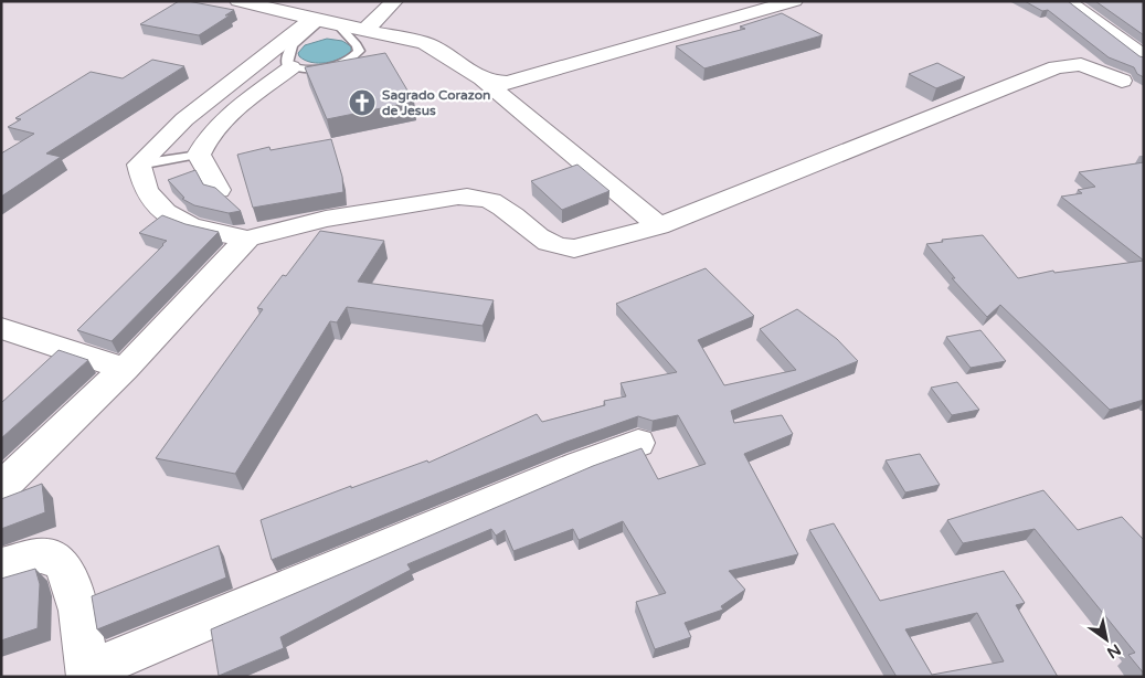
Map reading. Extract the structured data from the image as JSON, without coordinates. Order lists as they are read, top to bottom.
{
  "places": {
    "church": ["Sagrado Corazon de Jesus"]
  },
  "north": "bottom right"
}
